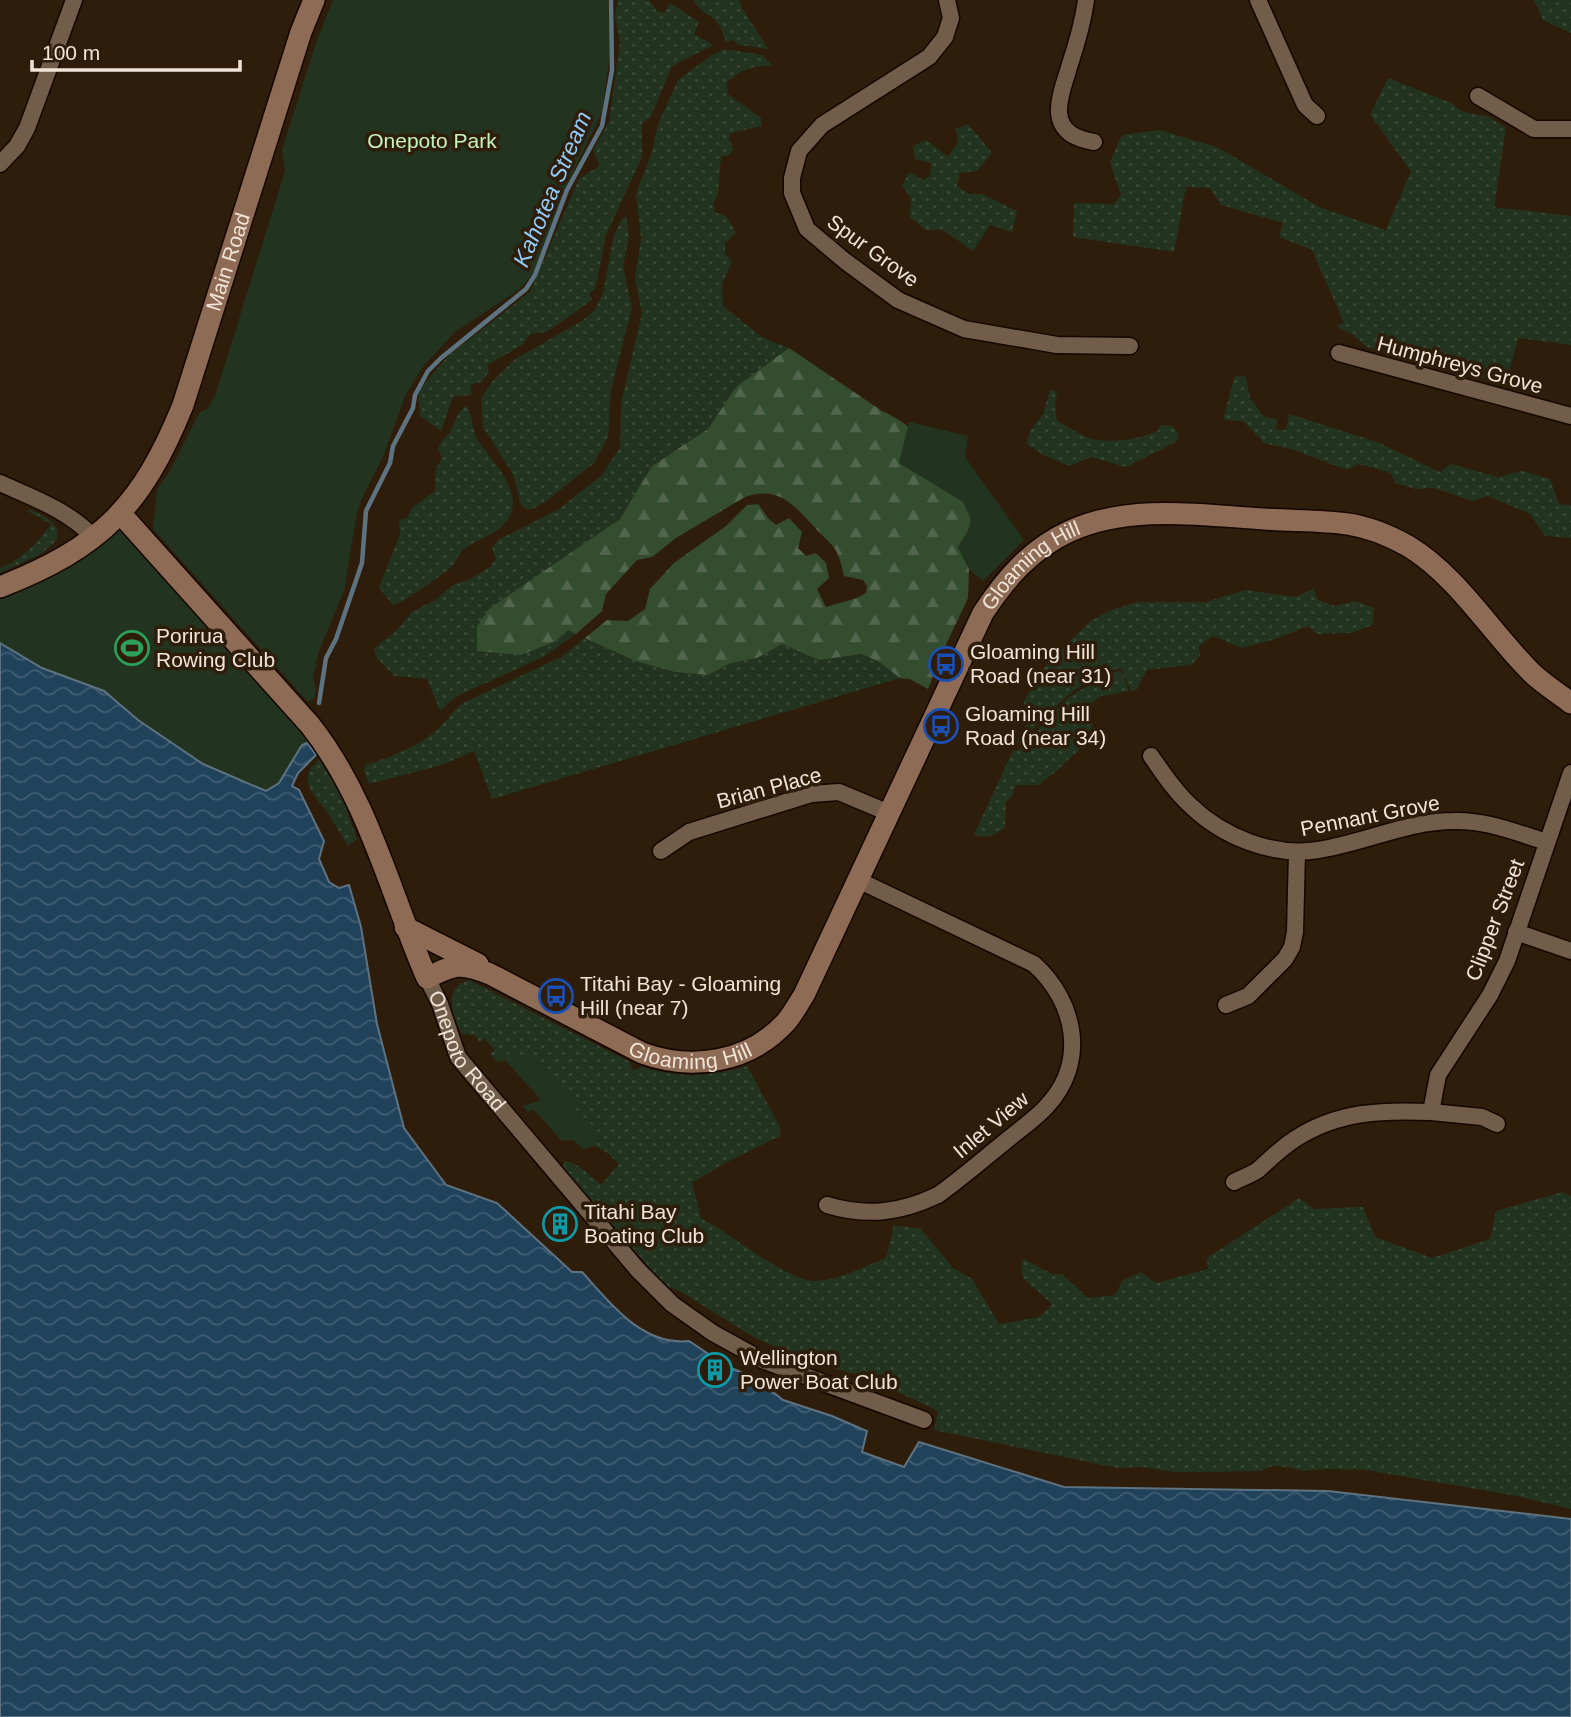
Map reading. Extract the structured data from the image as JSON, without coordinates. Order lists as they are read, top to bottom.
{
  "streets": {
    "street": [
      "Spur Grove",
      "Main Road",
      "Humphreys Grove",
      "Gloaming Hill",
      "Brian Place",
      "Pennant Grove",
      "Clipper Street",
      "Onepoto Road",
      "Inlet View"
    ]
  },
  "crossings": [
    ["Main Road", "Onepoto Road"],
    ["Gloaming Hill", "Brian Place"],
    ["Gloaming Hill", "Onepoto Road"],
    ["Gloaming Hill", "Inlet View"],
    ["Pennant Grove", "Clipper Street"]
  ],
  "water": ["Kahotea Stream"],
  "parks": ["Onepoto Park"],
  "places": {
    "sports": ["Porirua Rowing Club"],
    "bus stop": ["Gloaming Hill Road (near 31)", "Gloaming Hill Road (near 34)", "Titahi Bay - Gloaming Hill (near 7)"],
    "building": ["Titahi Bay Boating Club", "Wellington Power Boat Club"]
  },
  "scale_bar": "100 m"
}
